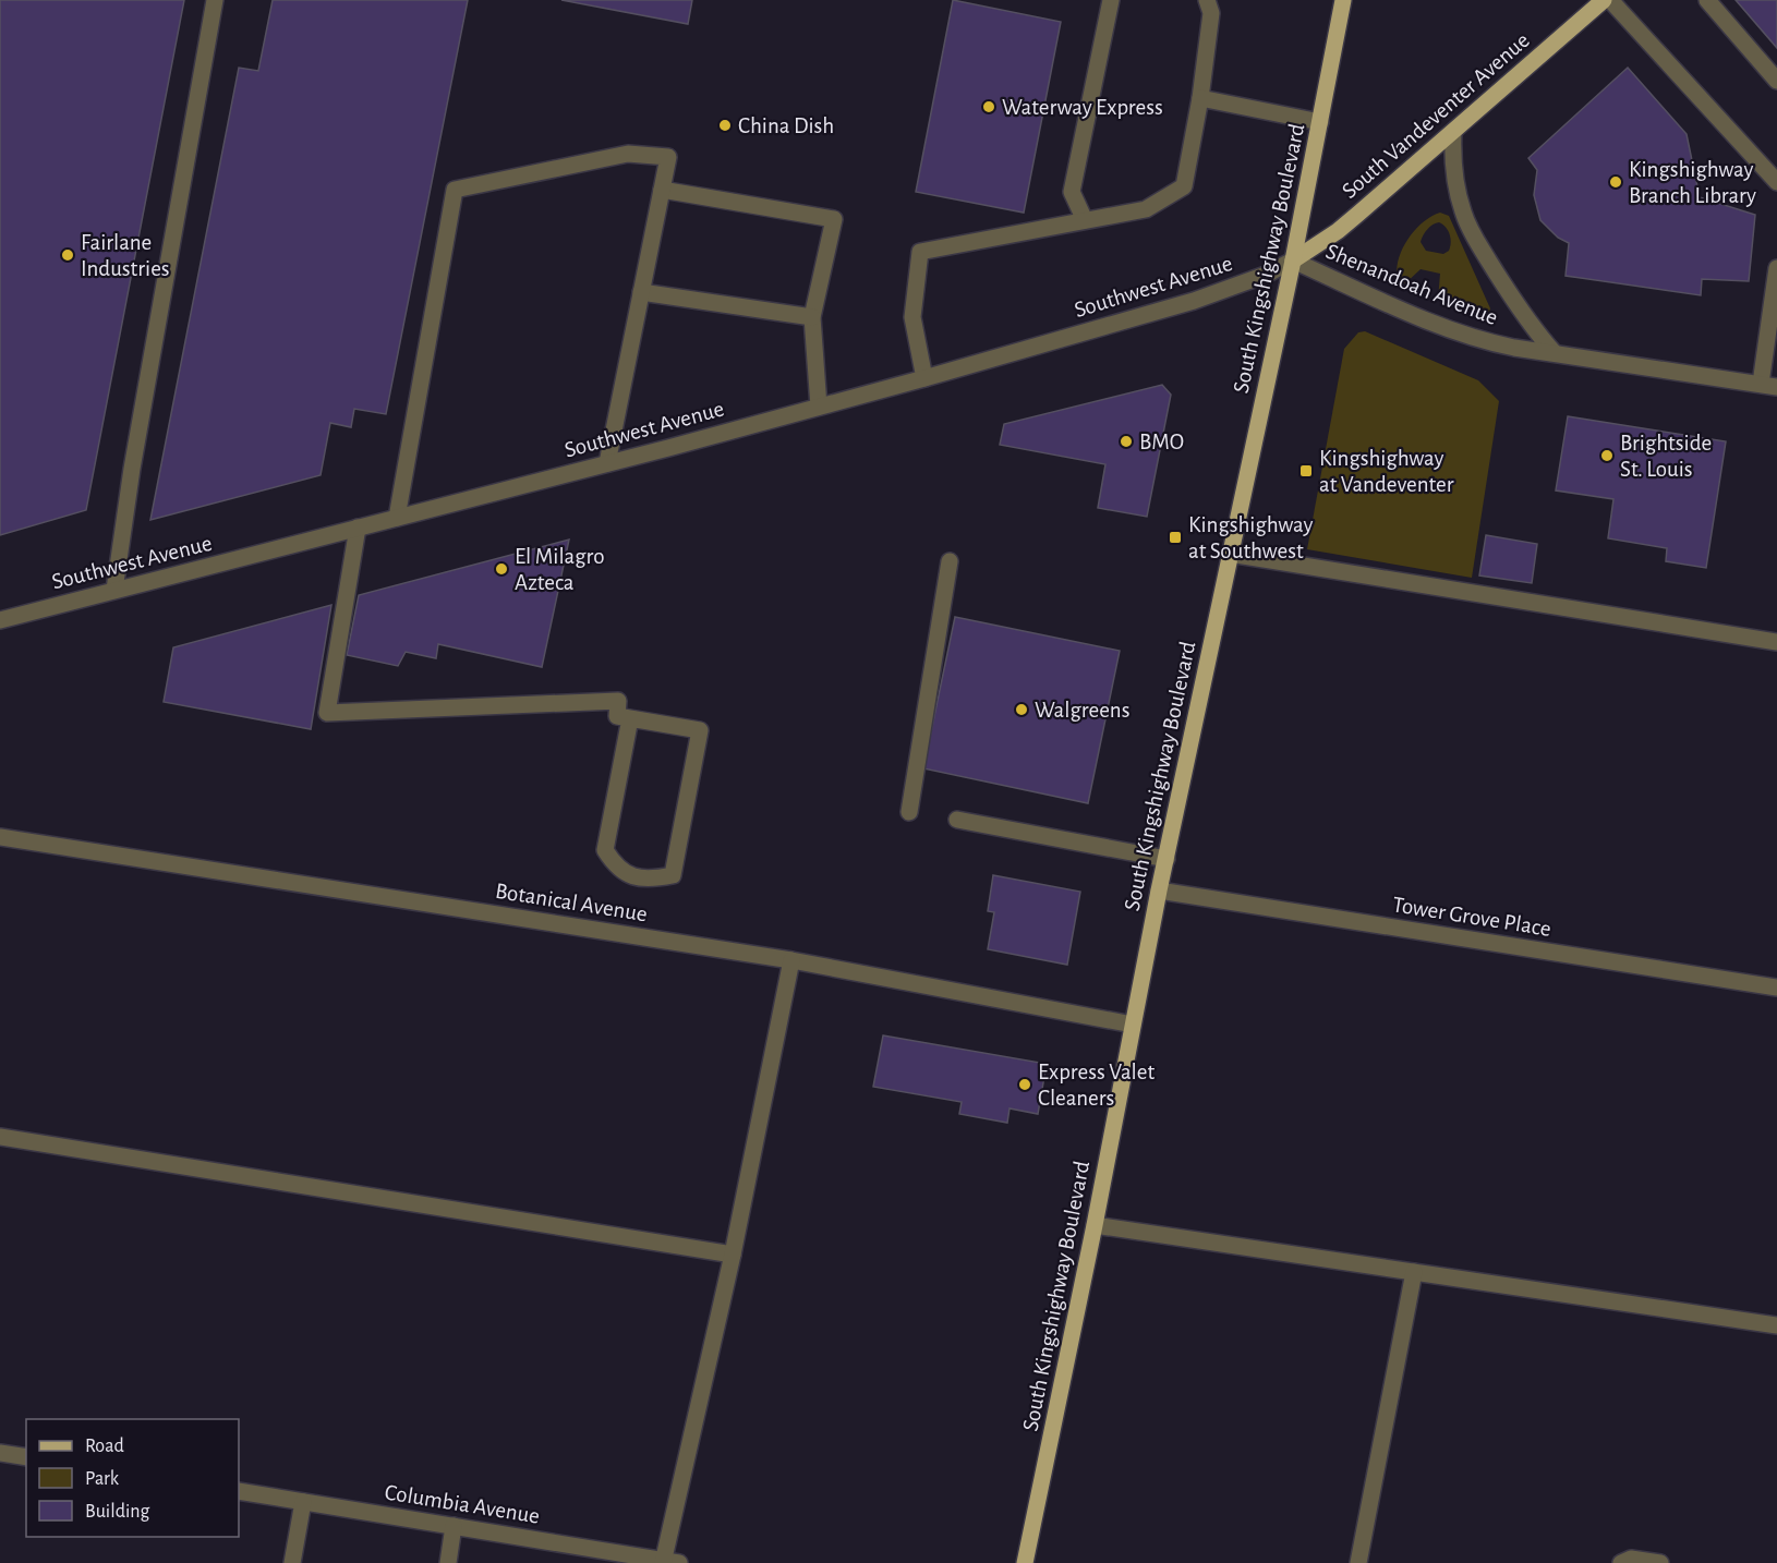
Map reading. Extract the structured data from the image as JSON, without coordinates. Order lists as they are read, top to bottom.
{
  "streets": {
    "main road": ["South Vandeventer Avenue", "South Kingshighway Boulevard"],
    "street": [
      "Shenandoah Avenue",
      "Southwest Avenue",
      "Botanical Avenue",
      "Tower Grove Place",
      "Columbia Avenue"
    ]
  },
  "crossings": [
    ["South Vandeventer Avenue", "South Kingshighway Boulevard"],
    ["South Vandeventer Avenue", "Shenandoah Avenue"],
    ["South Vandeventer Avenue", "Southwest Avenue"],
    ["South Kingshighway Boulevard", "Shenandoah Avenue"],
    ["South Kingshighway Boulevard", "Southwest Avenue"],
    ["South Kingshighway Boulevard", "Botanical Avenue"],
    ["South Kingshighway Boulevard", "Tower Grove Place"],
    ["Shenandoah Avenue", "Southwest Avenue"]
  ],
  "places": {
    "other": [
      "Waterway Express",
      "China Dish",
      "Kingshighway Branch Library",
      "Fairlane Industries",
      "BMO",
      "Brightside St. Louis",
      "El Milagro Azteca",
      "Walgreens",
      "Express Valet Cleaners"
    ],
    "transit": ["Kingshighway at Vandeventer", "Kingshighway at Southwest"]
  },
  "legend": ["Road", "Park", "Building"]
}
